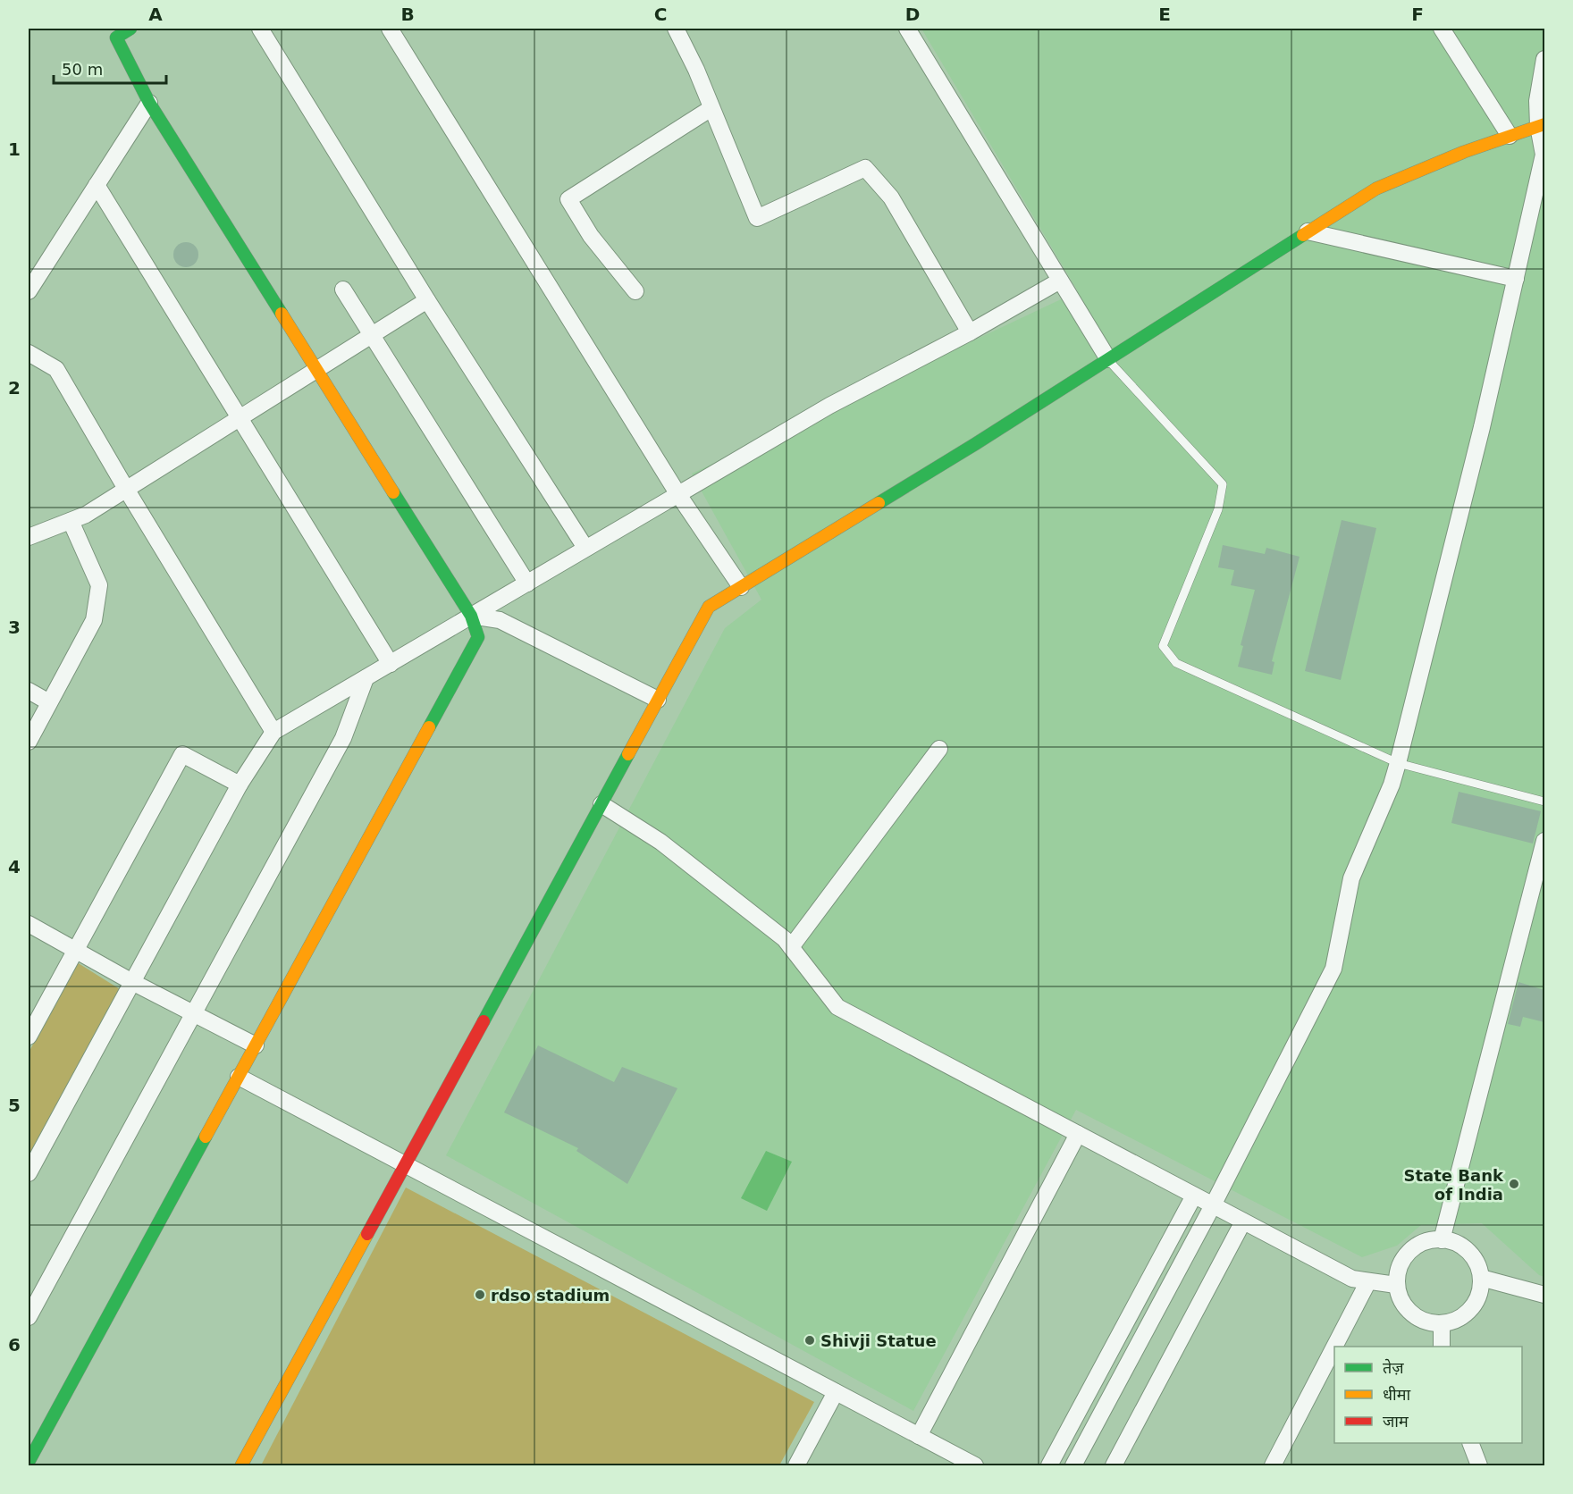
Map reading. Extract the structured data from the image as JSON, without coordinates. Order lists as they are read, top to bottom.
{
  "places": ["State Bank of India", "rdso stadium", "Shivji Statue"],
  "legend": ["तेज़", "धीमा", "जाम"],
  "scale_bar": "50 m",
  "grid": {
    "columns": [
      "A",
      "B",
      "C",
      "D",
      "E",
      "F"
    ],
    "rows": [
      "1",
      "2",
      "3",
      "4",
      "5",
      "6"
    ]
  }
}
